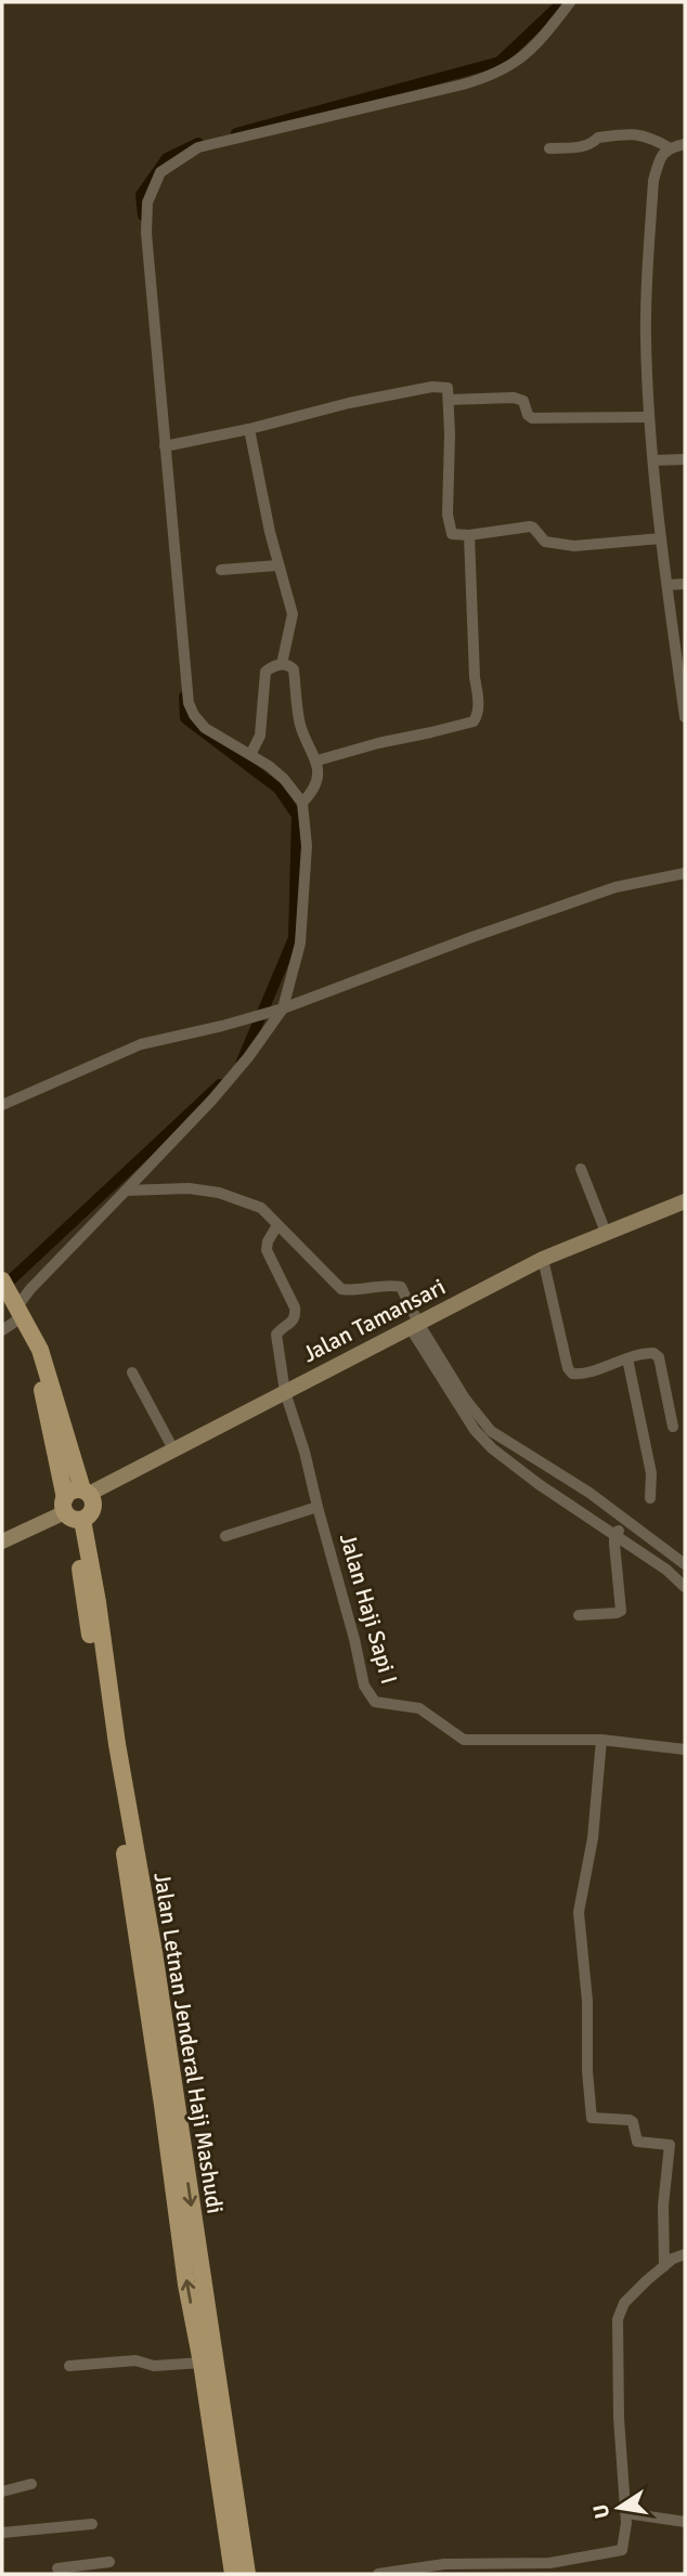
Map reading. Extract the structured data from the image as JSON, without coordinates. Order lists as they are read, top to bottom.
{
  "streets": {
    "main road": ["Jalan Tamansari", "Jalan Letnan Jenderal Haji Mashudi"],
    "street": ["Jalan Haji Sapi I"]
  },
  "crossings": [
    ["Jalan Tamansari", "Jalan Haji Sapi I"],
    ["Jalan Tamansari", "Jalan Letnan Jenderal Haji Mashudi"]
  ],
  "north": "left"
}
